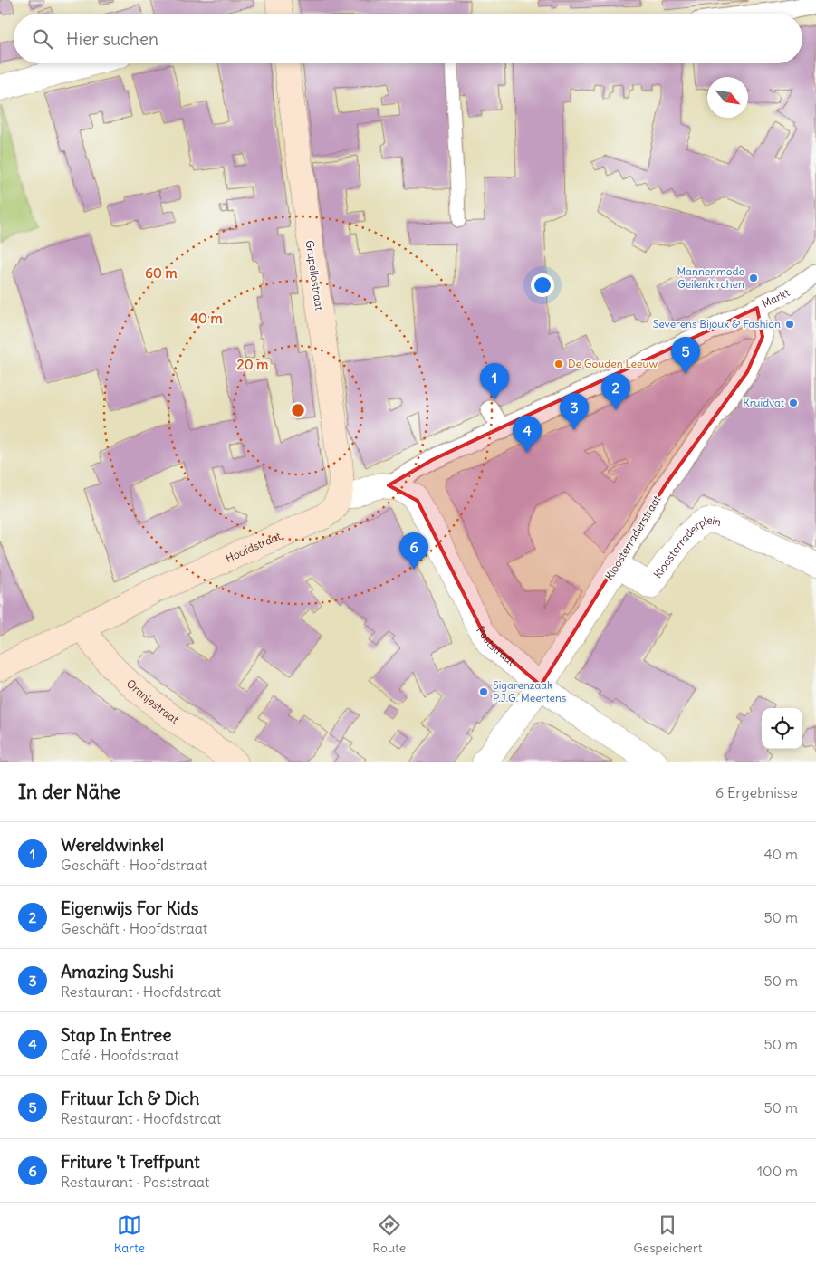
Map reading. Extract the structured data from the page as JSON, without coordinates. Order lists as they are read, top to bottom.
{
  "streets": {
    "main road": ["Grupellostraat", "Hoofdstraat", "Oranjestraat"],
    "street": [
      "Markt",
      "Kloosterraderstraat",
      "Kloosterraderplein",
      "Poststraat"
    ]
  },
  "crossings": [
    ["Grupellostraat", "Hoofdstraat"],
    ["Markt", "Kloosterraderstraat"],
    ["Kloosterraderstraat", "Kloosterraderplein"],
    ["Kloosterraderstraat", "Poststraat"],
    ["Hoofdstraat", "Oranjestraat"]
  ],
  "places": [
    "Mannenmode Geilenkirchen",
    "Severens Bijoux & Fashion",
    "De Gouden Leeuw",
    "Kruidvat",
    "Sigarenzaak P.J.G. Meertens"
  ],
  "north": "bottom right",
  "page": {
    "search": "Hier suchen",
    "pins": [
      "5",
      "1",
      "2",
      "3",
      "4",
      "6"
    ],
    "heading": ["In der Nähe", "6 Ergebnisse"],
    "list": [
      {
        "mark": "1",
        "name": "Wereldwinkel",
        "note": "Geschäft · Hoofdstraat",
        "value": "40 m"
      },
      {
        "mark": "2",
        "name": "Eigenwijs For Kids",
        "note": "Geschäft · Hoofdstraat",
        "value": "50 m"
      },
      {
        "mark": "3",
        "name": "Amazing Sushi",
        "note": "Restaurant · Hoofdstraat",
        "value": "50 m"
      },
      {
        "mark": "4",
        "name": "Stap In Entree",
        "note": "Café · Hoofdstraat",
        "value": "50 m"
      },
      {
        "mark": "5",
        "name": "Frituur Ich & Dich",
        "note": "Restaurant · Hoofdstraat",
        "value": "50 m"
      },
      {
        "mark": "6",
        "name": "Friture 't Treffpunt",
        "note": "Restaurant · Poststraat",
        "value": "100 m"
      }
    ],
    "nav": ["Karte", "Route", "Gespeichert"]
  },
  "rings": ["60 m", "40 m", "20 m"]
}
